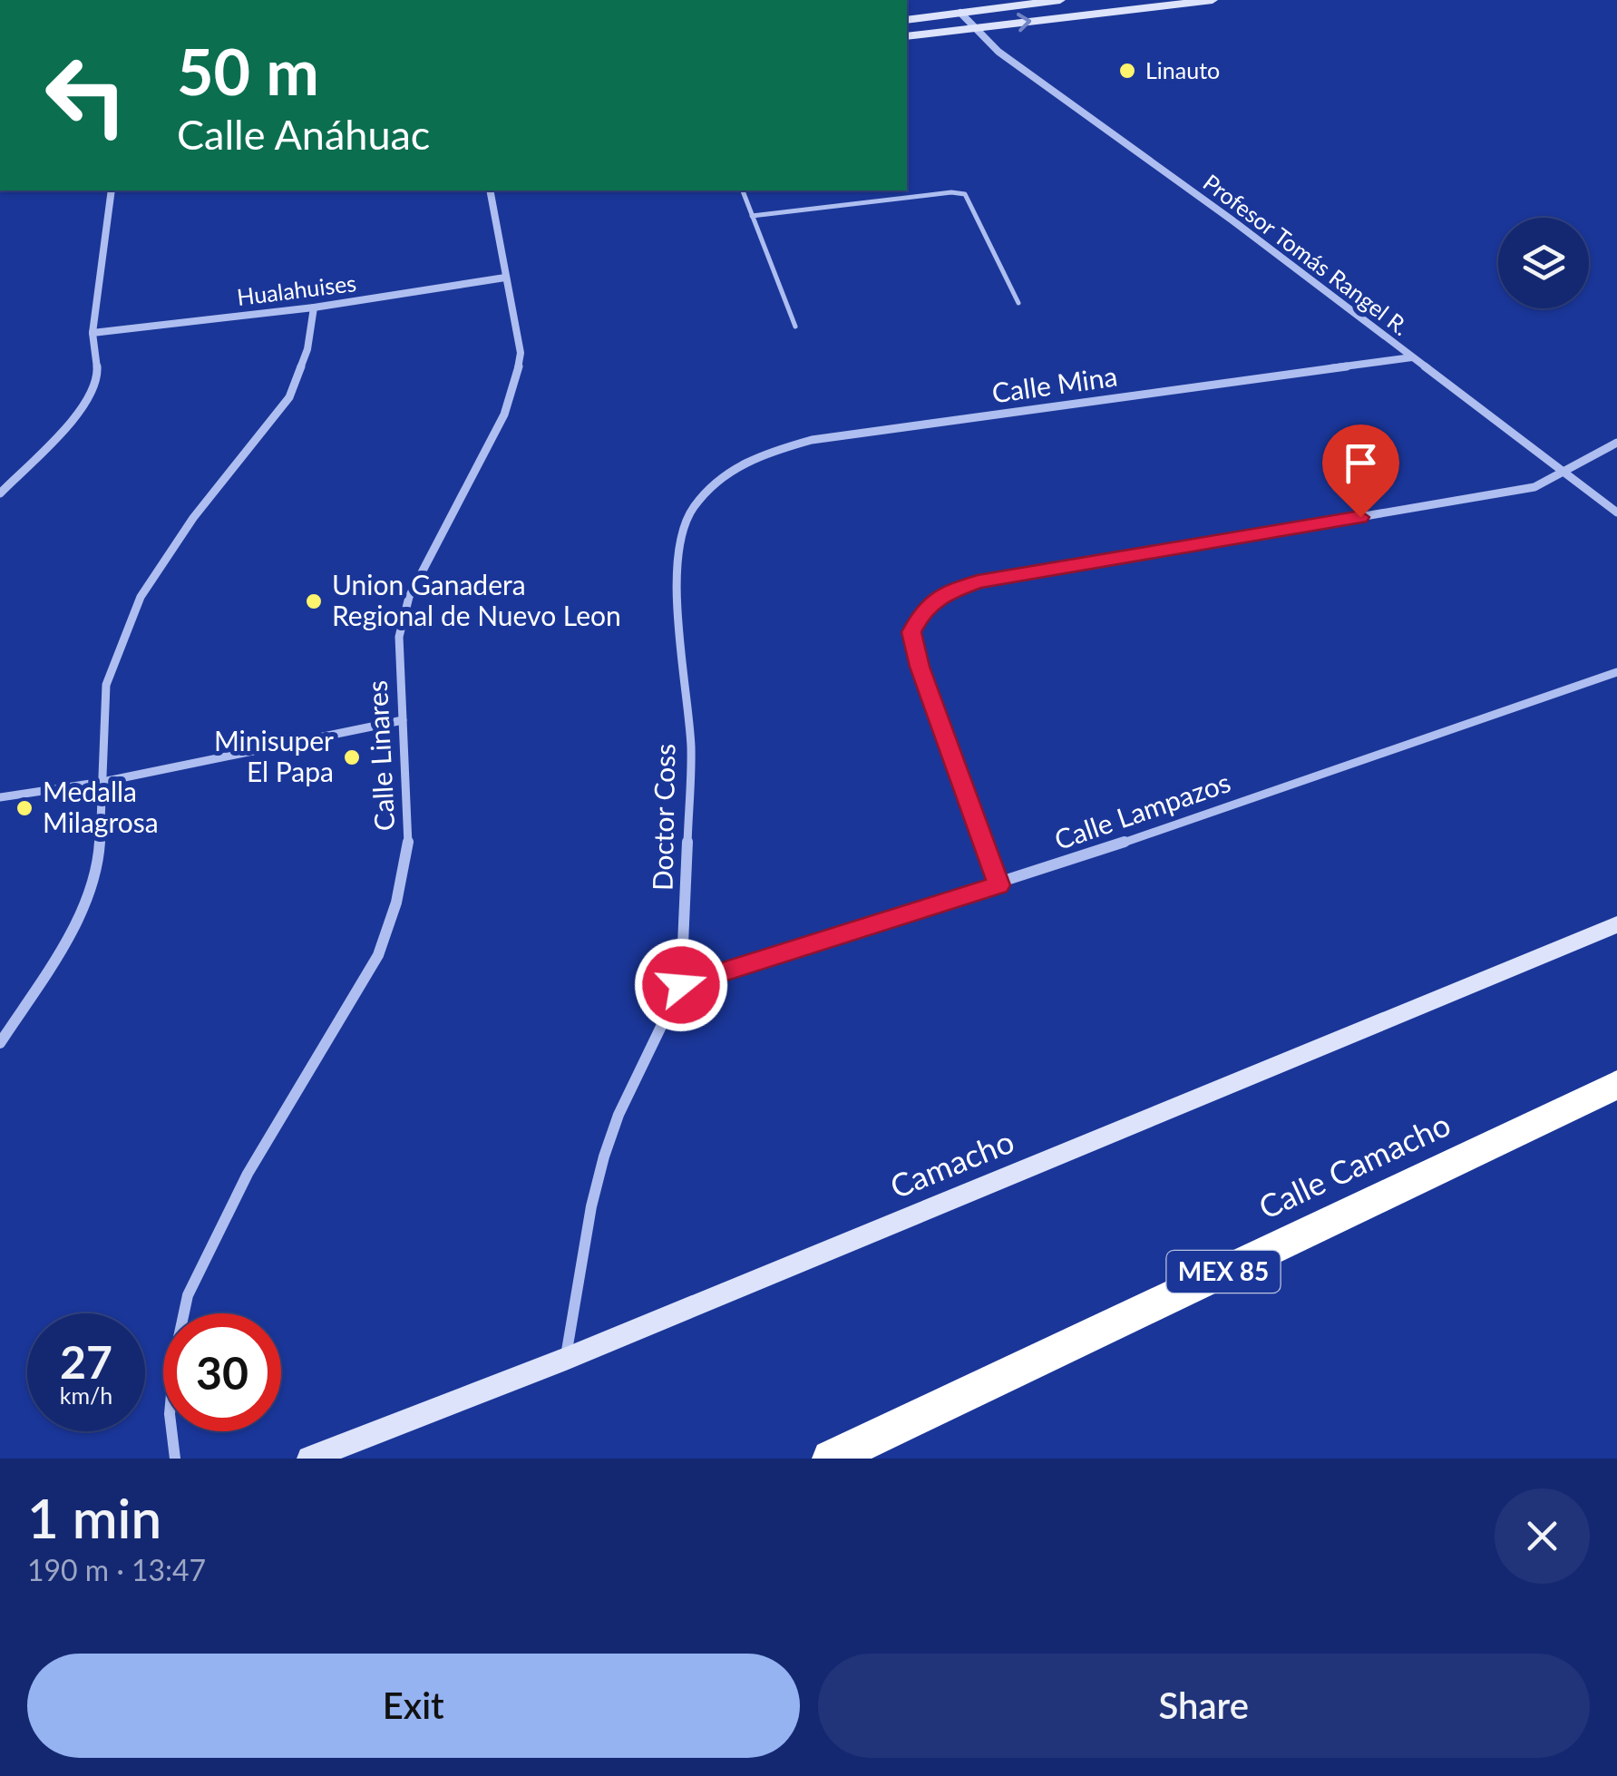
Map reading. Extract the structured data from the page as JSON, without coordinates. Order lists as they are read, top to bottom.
{
  "streets": {
    "highway": ["Calle Camacho", "MEX 85"],
    "street": [
      "Profesor Tomás Rangel R.",
      "Hualahuises",
      "Calle Mina",
      "Calle Linares",
      "Calle Lampazos",
      "Doctor Coss",
      "Camacho"
    ]
  },
  "crossings": [
    ["Profesor Tomás Rangel R.", "Calle Mina"],
    ["Hualahuises", "Calle Linares"],
    ["Calle Mina", "Doctor Coss"],
    ["Calle Lampazos", "Doctor Coss"],
    ["Doctor Coss", "Camacho"]
  ],
  "places": [
    "Linauto",
    "Union Ganadera Regional de Nuevo Leon",
    "Minisuper El Papa",
    "Medalla Milagrosa"
  ],
  "page": {
    "turn": ["50 m", "Calle Anáhuac"],
    "speed": "27 km/h",
    "limit": "30",
    "heading": ["1 min", "190 m · 13:47"],
    "buttons": ["Exit", "Share"]
  }
}
